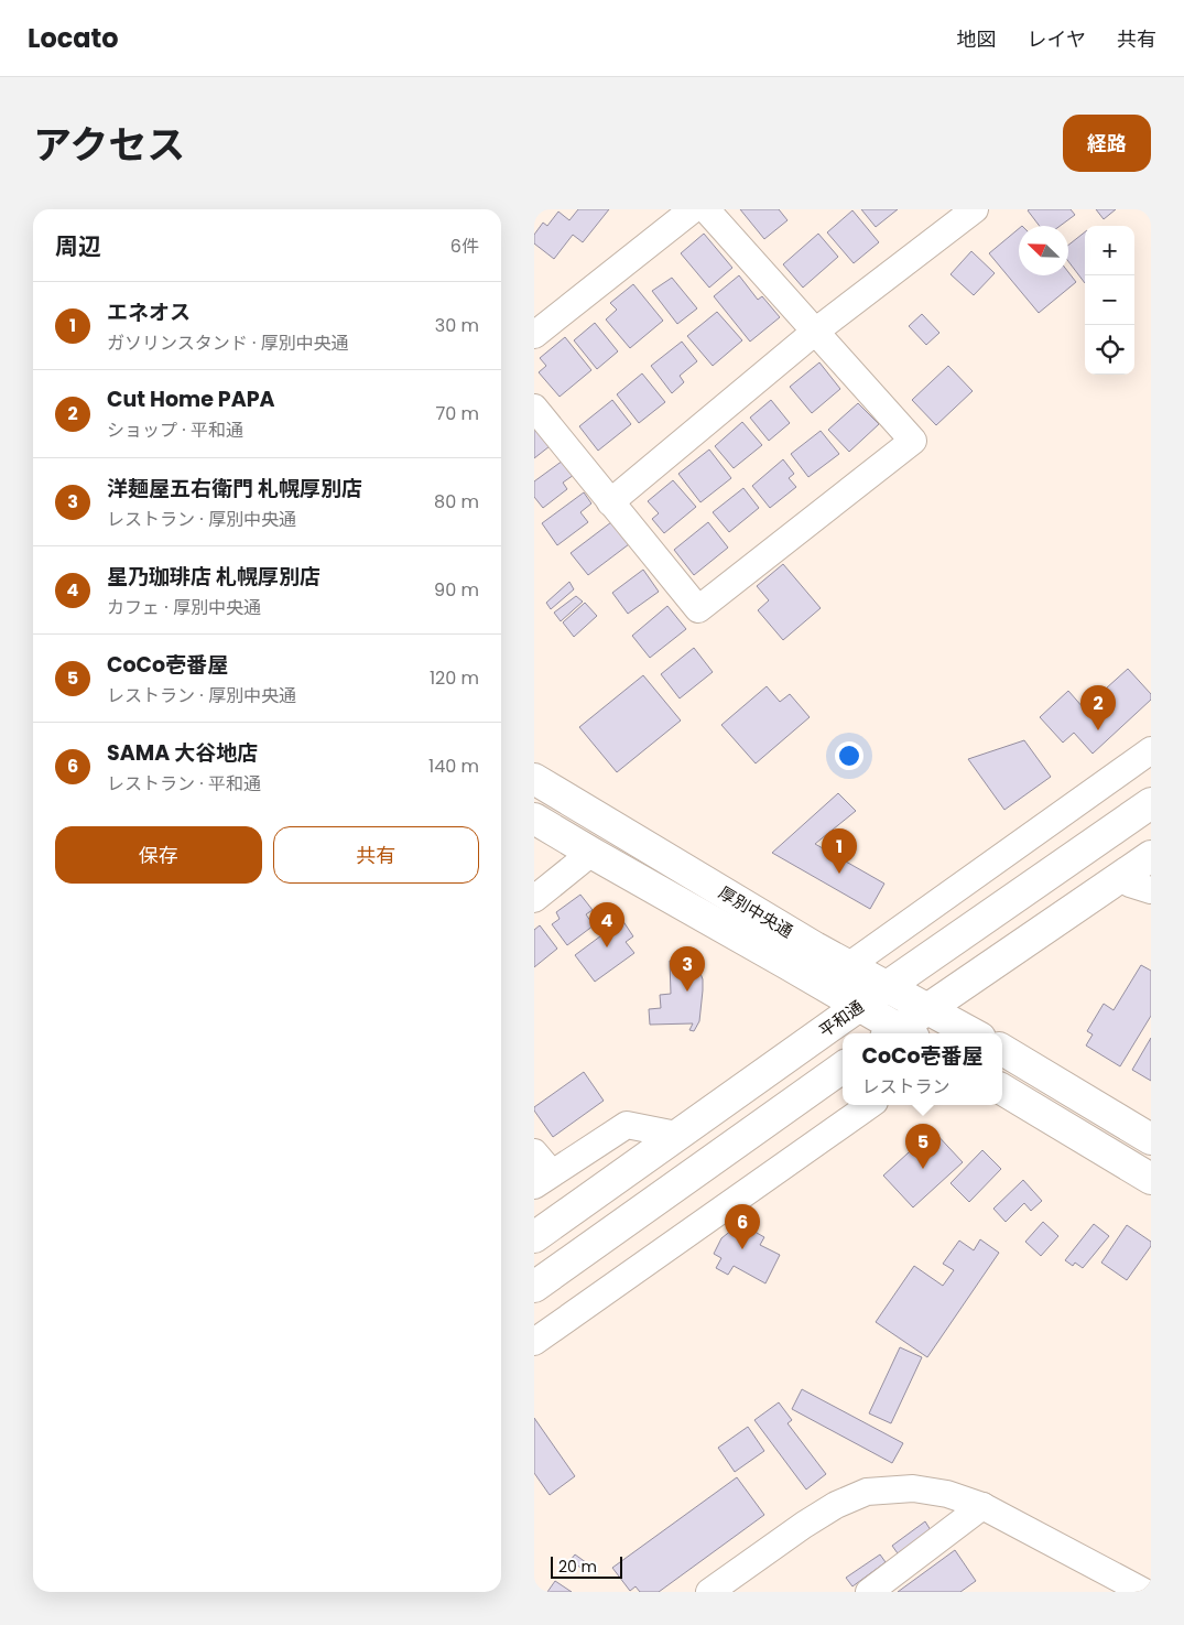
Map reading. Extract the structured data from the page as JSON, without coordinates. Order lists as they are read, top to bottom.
{
  "streets": {
    "main road": ["厚別中央通", "平和通"]
  },
  "crossings": [
    ["厚別中央通", "平和通"]
  ],
  "scale_bar": "20 m",
  "north": "top left",
  "page": {
    "header": "Locato",
    "nav": ["地図", "レイヤ", "共有"],
    "title": "アクセス",
    "buttons": [
      "経路",
      ["保存", "共有"]
    ],
    "heading": ["周辺", "6件"],
    "map_buttons": ["+", "−"],
    "list": [
      {
        "mark": "1",
        "name": "エネオス",
        "note": "ガソリンスタンド · 厚別中央通",
        "value": "30 m"
      },
      {
        "mark": "2",
        "name": "Cut Home PAPA",
        "note": "ショップ · 平和通",
        "value": "70 m"
      },
      {
        "mark": "3",
        "name": "洋麺屋五右衛門 札幌厚別店",
        "note": "レストラン · 厚別中央通",
        "value": "80 m"
      },
      {
        "mark": "4",
        "name": "星乃珈琲店 札幌厚別店",
        "note": "カフェ · 厚別中央通",
        "value": "90 m"
      },
      {
        "mark": "5",
        "name": "CoCo壱番屋",
        "note": "レストラン · 厚別中央通",
        "value": "120 m"
      },
      {
        "mark": "6",
        "name": "SAMA 大谷地店",
        "note": "レストラン · 平和通",
        "value": "140 m"
      }
    ],
    "pins": [
      "2",
      "1",
      "4",
      "3",
      "5",
      "6"
    ],
    "popup": ["CoCo壱番屋", "レストラン"],
    "scale": "20 m"
  }
}
